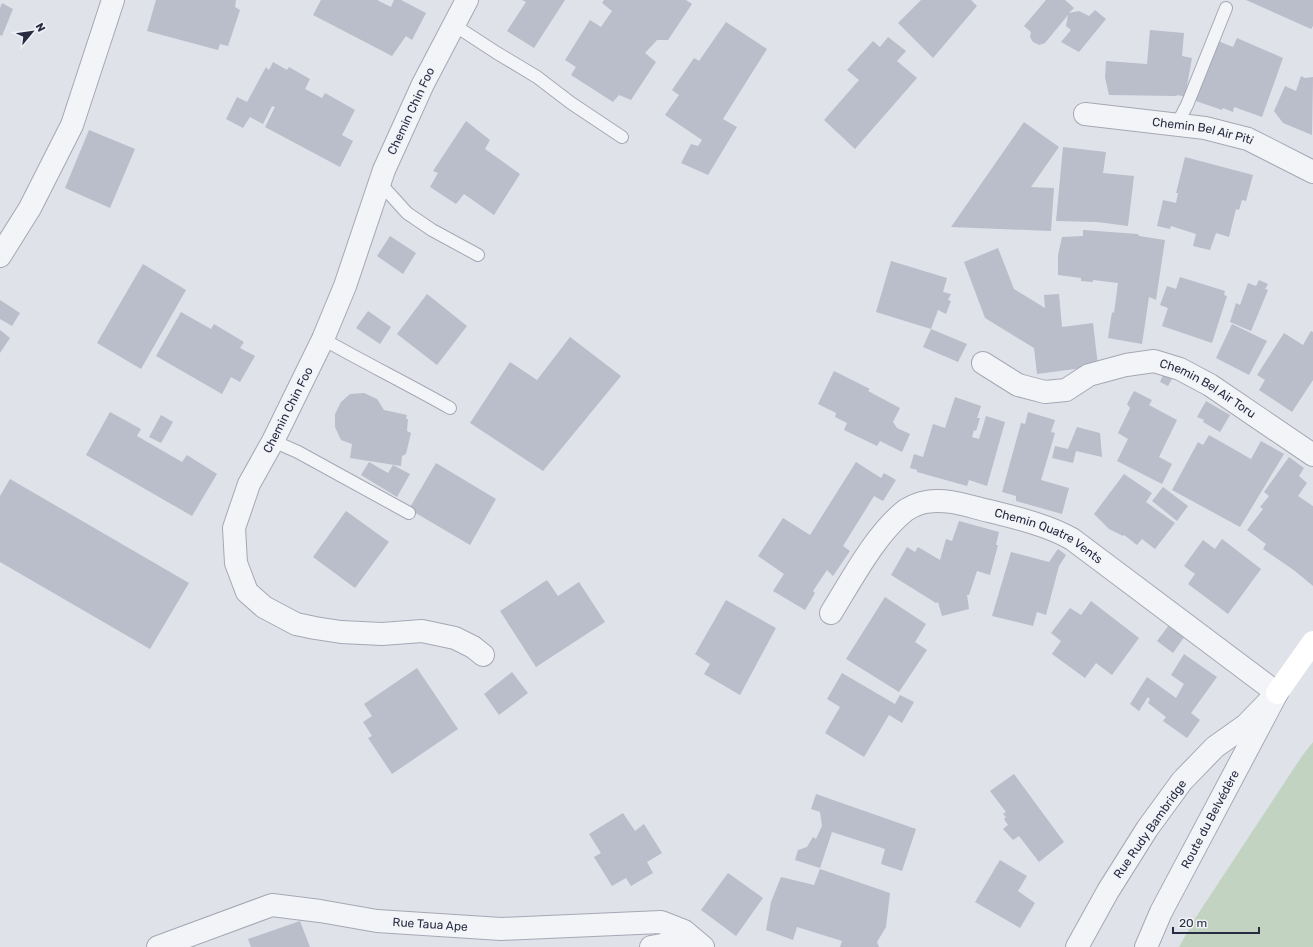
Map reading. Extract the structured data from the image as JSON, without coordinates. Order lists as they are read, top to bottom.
{
  "streets": {
    "street": [
      "Chemin Chin Foo",
      "Chemin Bel Air Piti",
      "Chemin Bel Air Toru",
      "Chemin Quatre Vents",
      "Route du Belvédère",
      "Rue Rudy Bambridge",
      "Rue Taua Ape"
    ]
  },
  "crossings": [
    ["Chemin Quatre Vents", "Route du Belvédère"],
    ["Chemin Quatre Vents", "Rue Rudy Bambridge"],
    ["Route du Belvédère", "Rue Rudy Bambridge"]
  ],
  "scale_bar": "20 m",
  "north": "top right"
}
